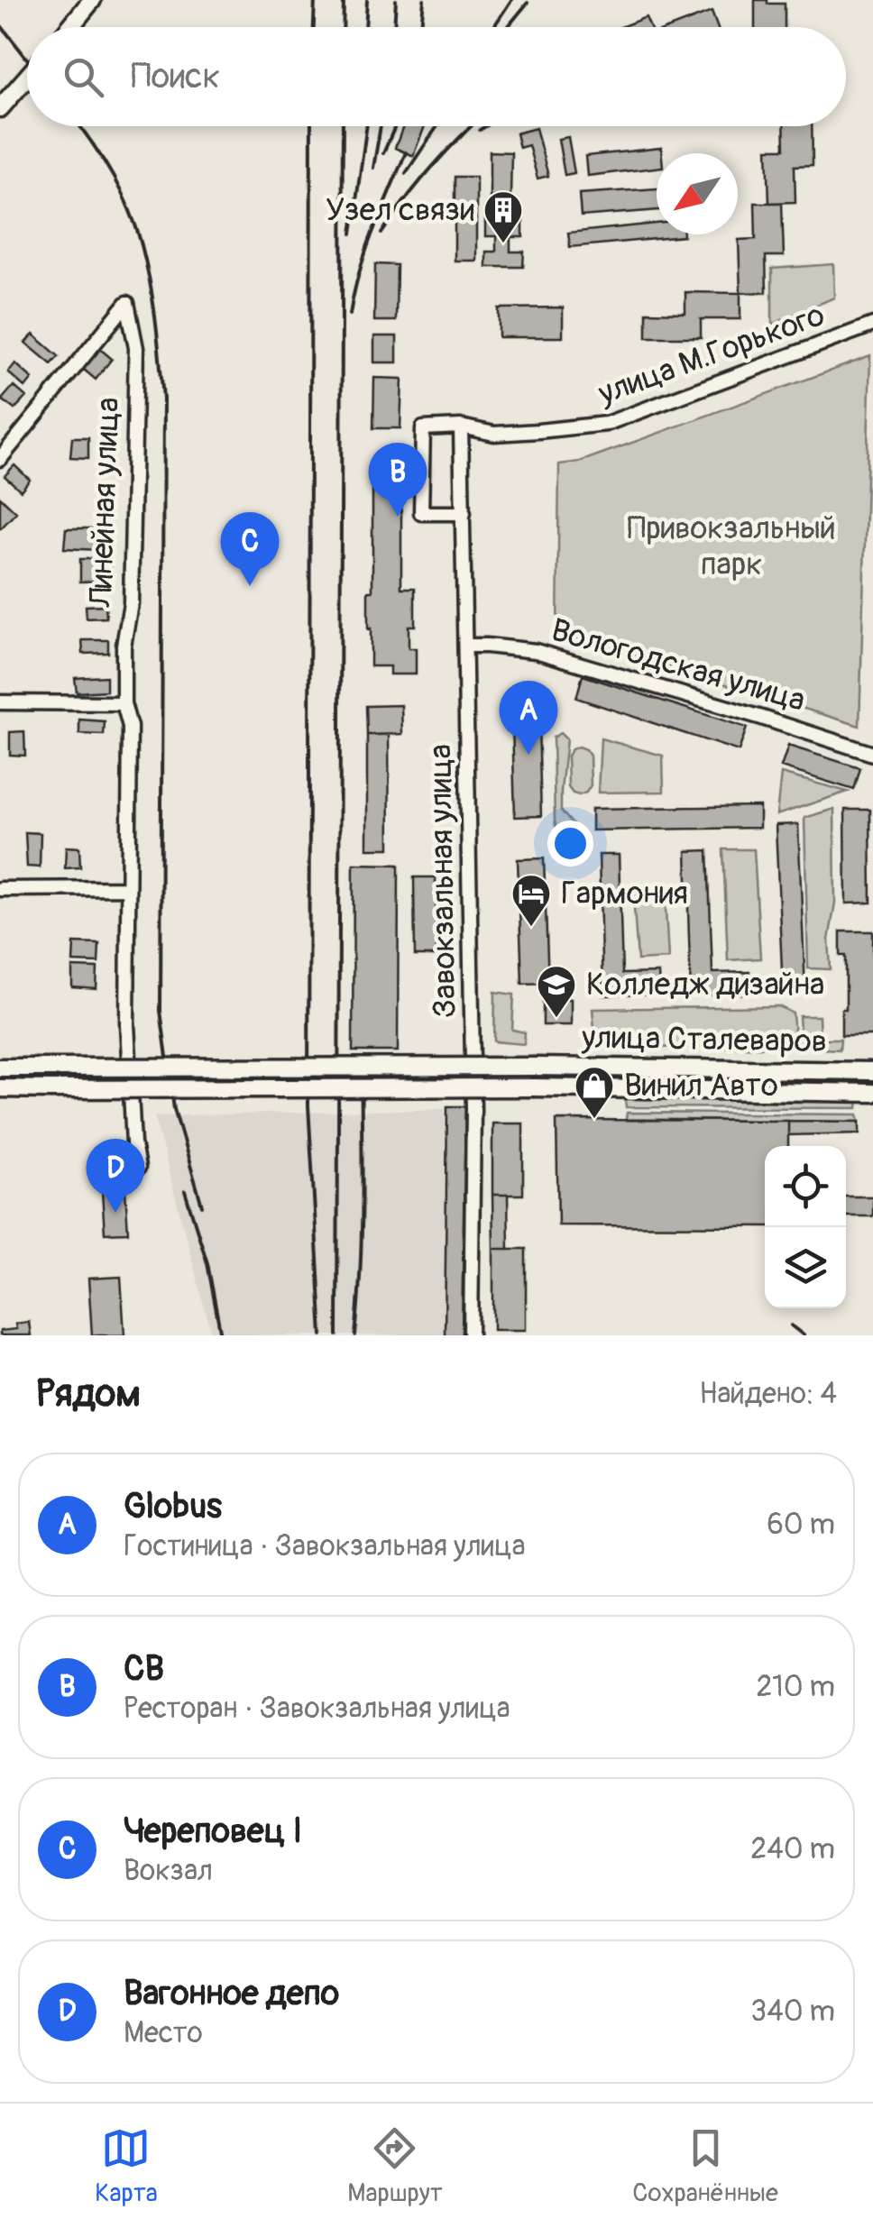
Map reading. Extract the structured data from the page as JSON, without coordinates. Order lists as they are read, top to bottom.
{
  "streets": {
    "main road": ["улица Сталеваров"],
    "street": [
      "улица М.Горького",
      "Линейная улица",
      "Вологодская улица",
      "Завокзальная улица"
    ]
  },
  "crossings": [
    ["улица М.Горького", "Завокзальная улица"],
    ["Вологодская улица", "Завокзальная улица"]
  ],
  "parks": ["Привокзальный парк"],
  "places": {
    "building": ["Узел связи"],
    "hotel": ["Гармония"],
    "school or university": ["Колледж дизайна"],
    "shop": ["Винил Авто"]
  },
  "north": "bottom left",
  "page": {
    "search": "Поиск",
    "pins": [
      "B",
      "C",
      "A",
      "D"
    ],
    "heading": ["Рядом", "Найдено: 4"],
    "list": [
      {
        "mark": "A",
        "name": "Globus",
        "note": "Гостиница · Завокзальная улица",
        "value": "60 m"
      },
      {
        "mark": "B",
        "name": "СВ",
        "note": "Ресторан · Завокзальная улица",
        "value": "210 m"
      },
      {
        "mark": "C",
        "name": "Череповец I",
        "note": "Вокзал",
        "value": "240 m"
      },
      {
        "mark": "D",
        "name": "Вагонное депо",
        "note": "Место",
        "value": "340 m"
      }
    ],
    "nav": ["Карта", "Маршрут", "Сохранённые"]
  }
}
